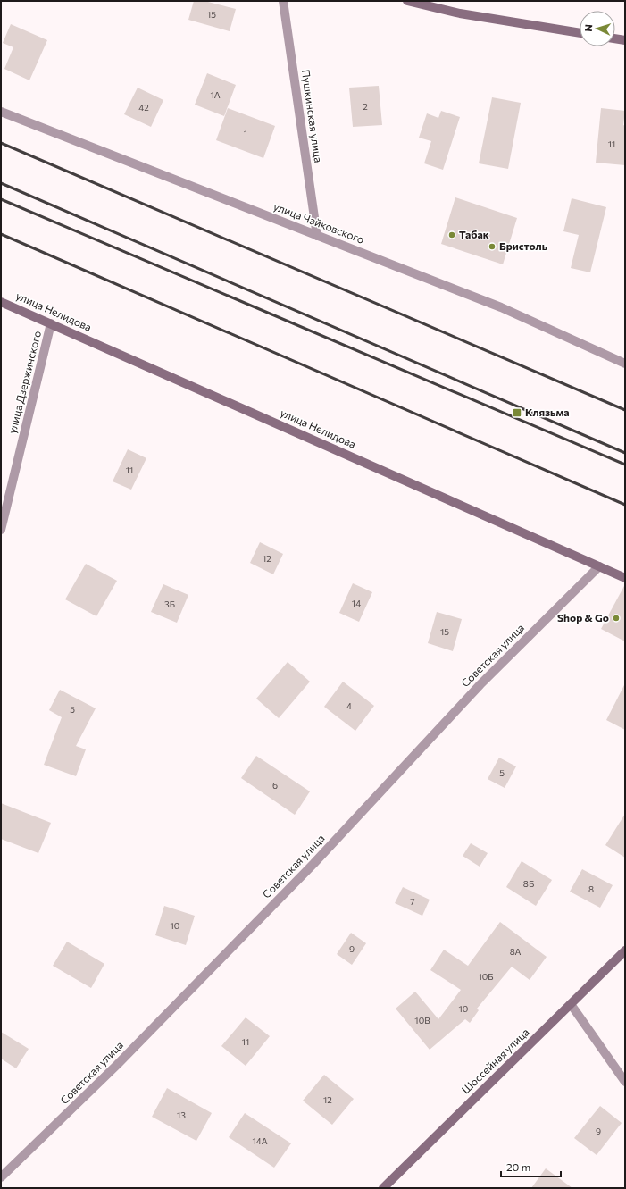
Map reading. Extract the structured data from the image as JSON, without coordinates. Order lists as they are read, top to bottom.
{
  "streets": {
    "main road": ["улица Нелидова", "Шоссейная улица"],
    "street": [
      "Пушкинская улица",
      "улица Чайковского",
      "улица Дзержинского",
      "Советская улица"
    ]
  },
  "crossings": [
    ["Пушкинская улица", "улица Чайковского"],
    ["улица Нелидова", "улица Дзержинского"],
    ["улица Нелидова", "Советская улица"]
  ],
  "places": {
    "other": ["Табак", "Бристоль", "Shop & Go"],
    "transit": ["Клязьма"]
  },
  "house_numbers": [
    "15",
    "1А",
    "2",
    "42",
    "1",
    "11",
    "11",
    "12",
    "14",
    "3Б",
    "15",
    "4",
    "5",
    "5",
    "6",
    "8Б",
    "8",
    "7",
    "10",
    "9",
    "8А",
    "10Б",
    "10",
    "10В",
    "11",
    "12",
    "13",
    "9",
    "14А"
  ],
  "scale_bar": "20 m",
  "north": "left"
}
